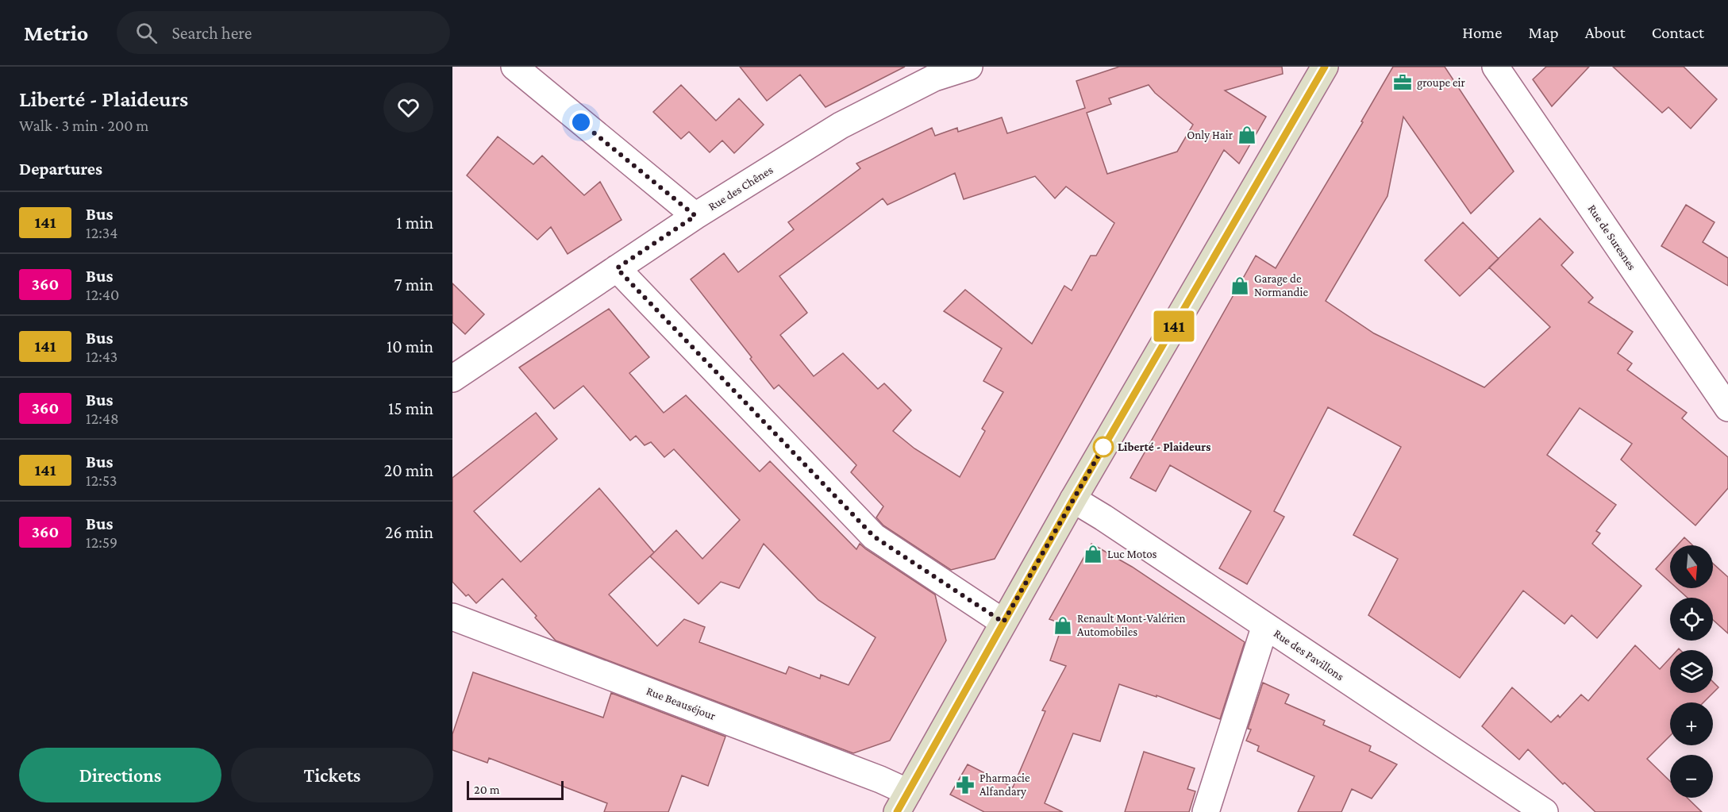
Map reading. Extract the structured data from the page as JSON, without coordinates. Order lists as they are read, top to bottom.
{
  "streets": {
    "street": [
      "Rue des Chênes",
      "Rue de Suresnes",
      "Rue des Pavillons",
      "Rue Beauséjour"
    ]
  },
  "places": {
    "office": ["groupe eir"],
    "shop": [
      "Only Hair",
      "Garage de Normandie",
      "Luc Motos",
      "Renault Mont-Valérien Automobiles"
    ],
    "other": ["Liberté - Plaideurs"],
    "pharmacy": ["Pharmacie Alfandary"]
  },
  "lines": ["bus line 141"],
  "scale_bar": "20 m",
  "north": "bottom",
  "page": {
    "header": "Metrio",
    "search": "Search here",
    "nav": [
      "Home",
      "Map",
      "About",
      "Contact"
    ],
    "heading": [
      ["Liberté - Plaideurs", "Walk · 3 min · 200 m"],
      "Departures"
    ],
    "on_map": "141",
    "list": [
      {
        "mark": "141",
        "name": "Bus",
        "note": "12:34",
        "value": "1 min"
      },
      {
        "mark": "360",
        "name": "Bus",
        "note": "12:40",
        "value": "7 min"
      },
      {
        "mark": "141",
        "name": "Bus",
        "note": "12:43",
        "value": "10 min"
      },
      {
        "mark": "360",
        "name": "Bus",
        "note": "12:48",
        "value": "15 min"
      },
      {
        "mark": "141",
        "name": "Bus",
        "note": "12:53",
        "value": "20 min"
      },
      {
        "mark": "360",
        "name": "Bus",
        "note": "12:59",
        "value": "26 min"
      }
    ],
    "map_buttons": ["+", "−"],
    "buttons": ["Directions", "Tickets"],
    "scale": "20 m"
  }
}
